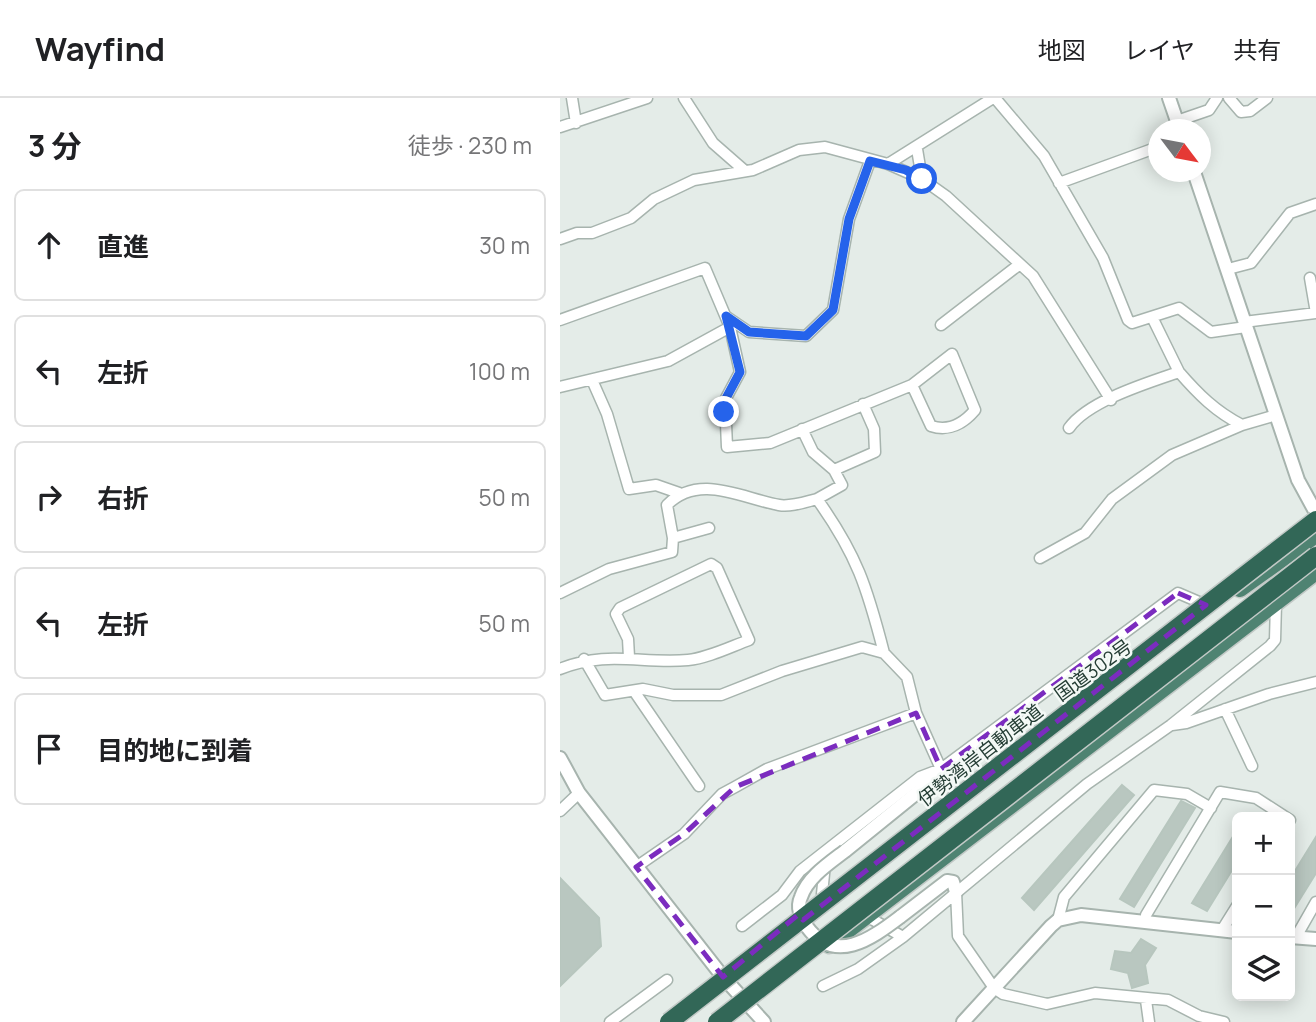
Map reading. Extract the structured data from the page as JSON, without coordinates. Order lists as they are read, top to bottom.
{
  "streets": {
    "highway": ["国道302号", "伊勢湾岸自動車道"]
  },
  "crossings": [
    ["国道302号", "伊勢湾岸自動車道"]
  ],
  "north": "bottom right",
  "page": {
    "header": "Wayfind",
    "nav": ["地図", "レイヤ", "共有"],
    "heading": ["3 分", "徒歩 · 230 m"],
    "list": [
      ["直進", "30 m"],
      ["左折", "100 m"],
      ["右折", "50 m"],
      ["左折", "50 m"],
      "目的地に到着"
    ],
    "map_buttons": ["+", "−"]
  }
}
